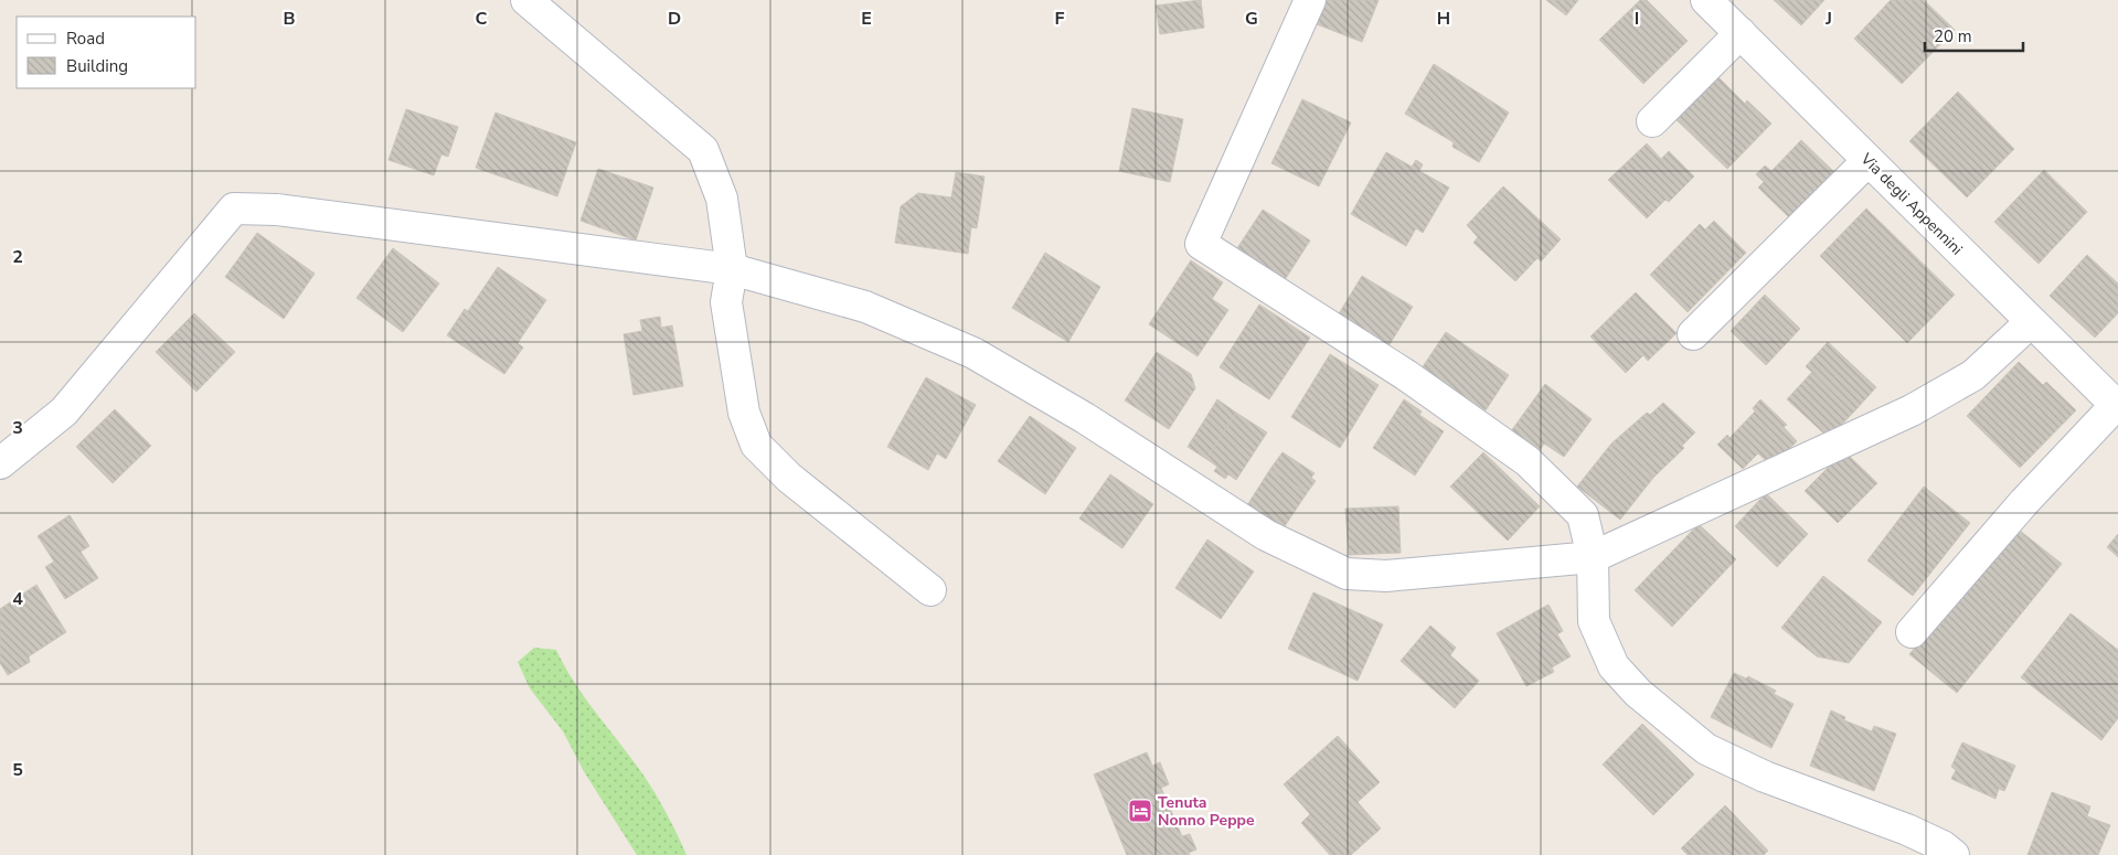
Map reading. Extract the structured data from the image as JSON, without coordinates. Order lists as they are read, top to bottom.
{
  "streets": {
    "street": ["Via degli Appennini"]
  },
  "places": {
    "hotel": ["Tenuta Nonno Peppe"]
  },
  "legend": ["Road", "Building"],
  "scale_bar": "20 m",
  "grid": {
    "columns": [
      "B",
      "C",
      "D",
      "E",
      "F",
      "G",
      "H",
      "I",
      "J"
    ],
    "rows": [
      "2",
      "3",
      "4",
      "5"
    ]
  }
}
